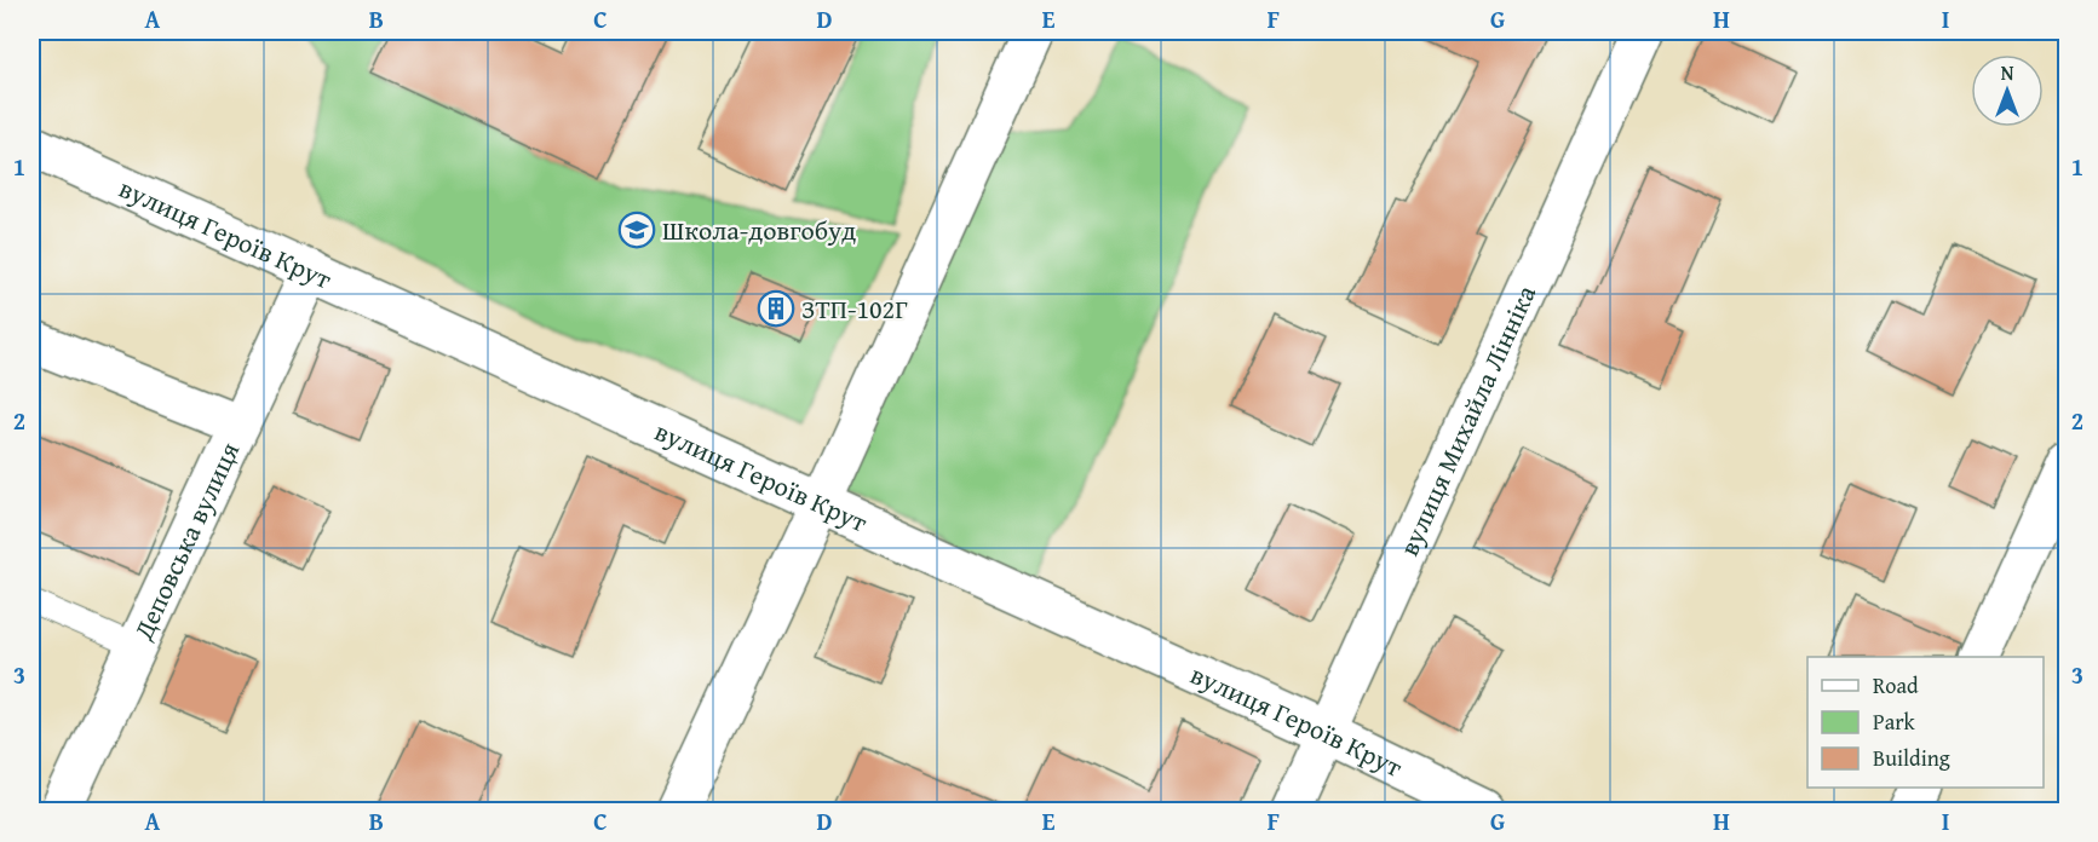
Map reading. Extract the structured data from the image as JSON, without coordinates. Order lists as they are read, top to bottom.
{
  "streets": {
    "street": ["вулиця Героїв Крут", "вулиця Михайла Лінніка", "Деповська вулиця"]
  },
  "crossings": [
    ["вулиця Героїв Крут", "вулиця Михайла Лінніка"],
    ["вулиця Героїв Крут", "Деповська вулиця"]
  ],
  "places": {
    "school or university": ["Школа-довгобуд"],
    "building": ["ЗТП-102Г"]
  },
  "legend": ["Road", "Park", "Building"],
  "north": "top",
  "grid": {
    "columns": [
      "A",
      "B",
      "C",
      "D",
      "E",
      "F",
      "G",
      "H",
      "I"
    ],
    "rows": ["1", "2", "3"]
  }
}
